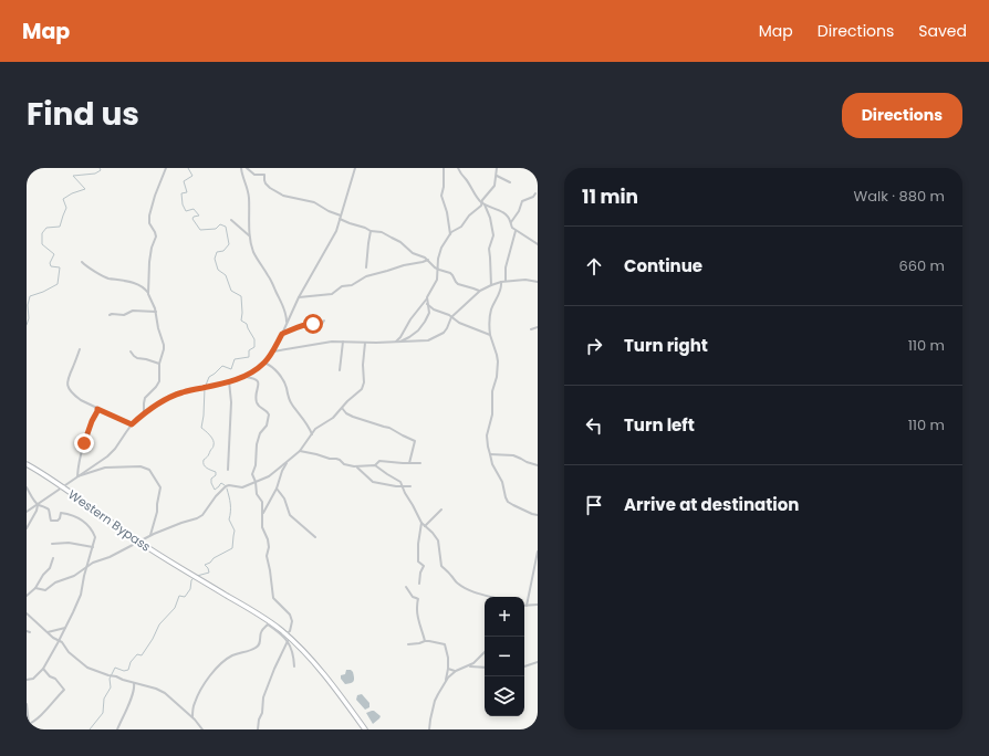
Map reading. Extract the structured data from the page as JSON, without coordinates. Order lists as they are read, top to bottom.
{
  "streets": {
    "main road": ["Western Bypass"]
  },
  "page": {
    "header": "Map",
    "nav": ["Map", "Directions", "Saved"],
    "title": "Find us",
    "buttons": "Directions",
    "heading": ["11 min", "Walk · 880 m"],
    "list": [
      ["Continue", "660 m"],
      ["Turn right", "110 m"],
      ["Turn left", "110 m"],
      "Arrive at destination"
    ],
    "map_buttons": ["+", "−"]
  }
}
